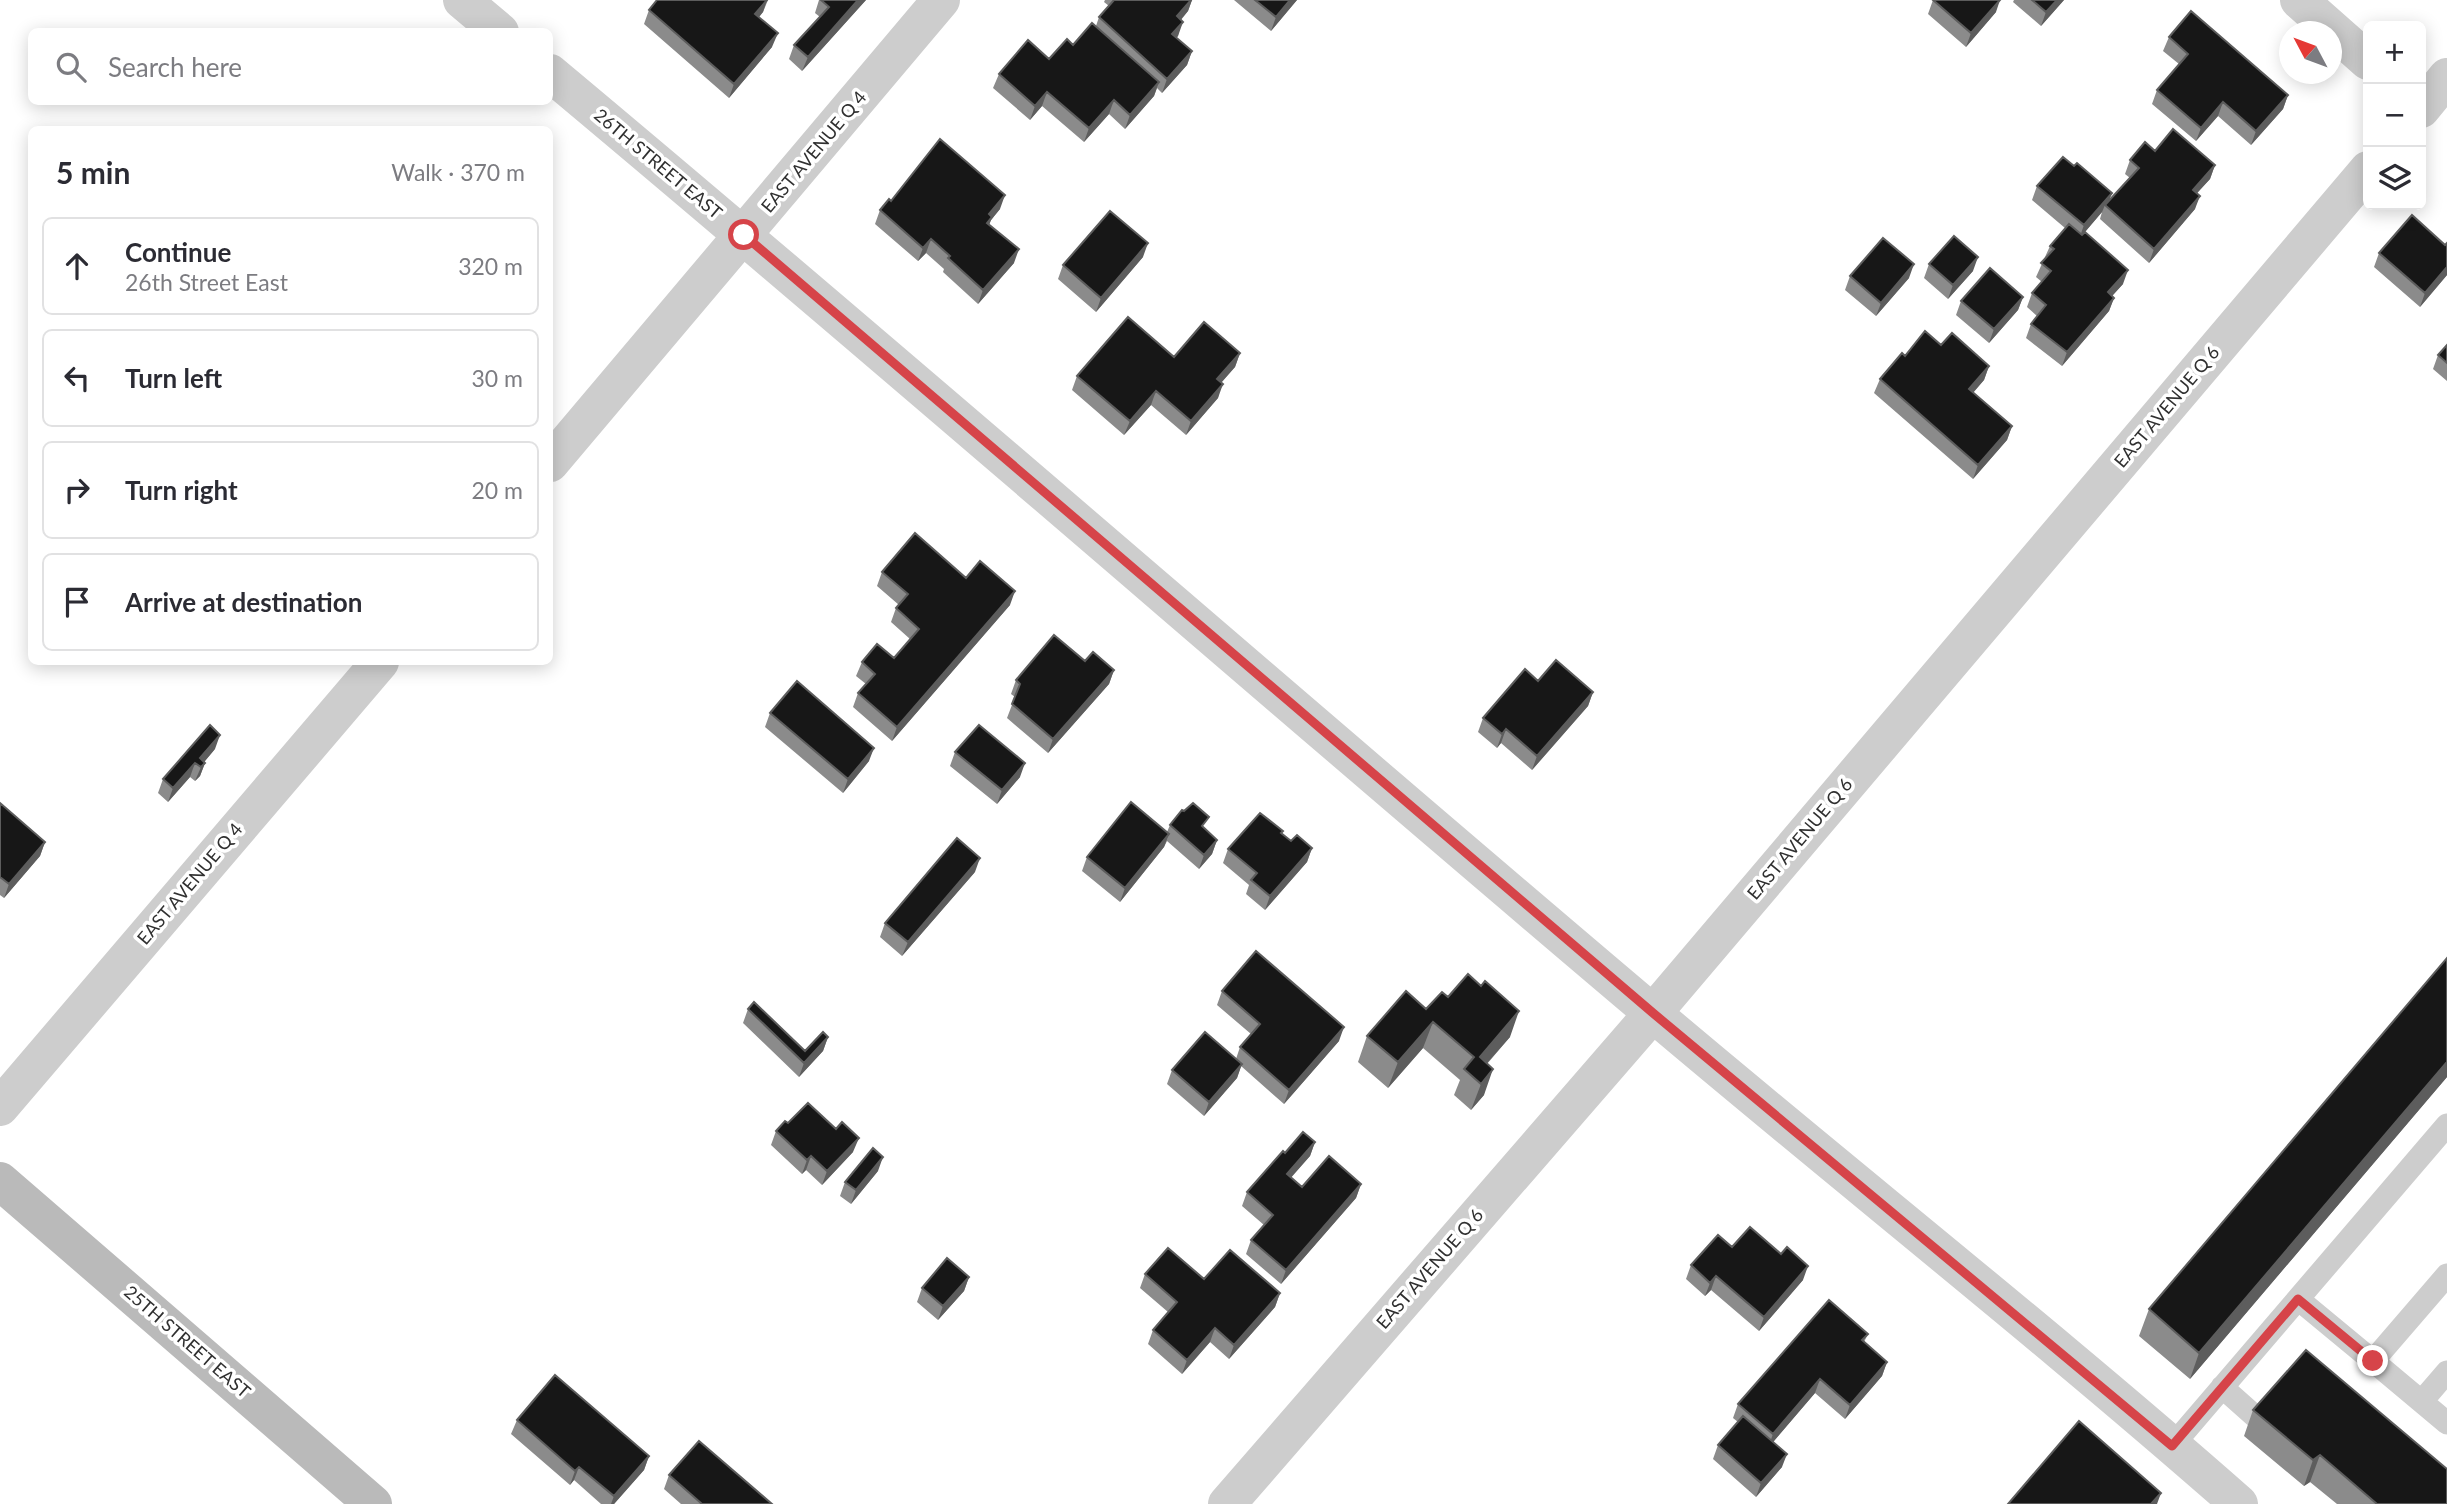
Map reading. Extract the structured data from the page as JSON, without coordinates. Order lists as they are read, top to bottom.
{
  "streets": {
    "main road": ["25TH STREET EAST"],
    "street": ["EAST AVENUE Q 4", "26TH STREET EAST", "EAST AVENUE Q 6"]
  },
  "crossings": [
    ["EAST AVENUE Q 4", "26TH STREET EAST"],
    ["26TH STREET EAST", "EAST AVENUE Q 6"]
  ],
  "north": "top left",
  "page": {
    "map_buttons": ["+", "−"],
    "search": "Search here",
    "heading": ["5 min", "Walk · 370 m"],
    "list": [
      ["Continue", "26th Street East", "320 m"],
      ["Turn left", "30 m"],
      ["Turn right", "20 m"],
      "Arrive at destination"
    ]
  }
}
